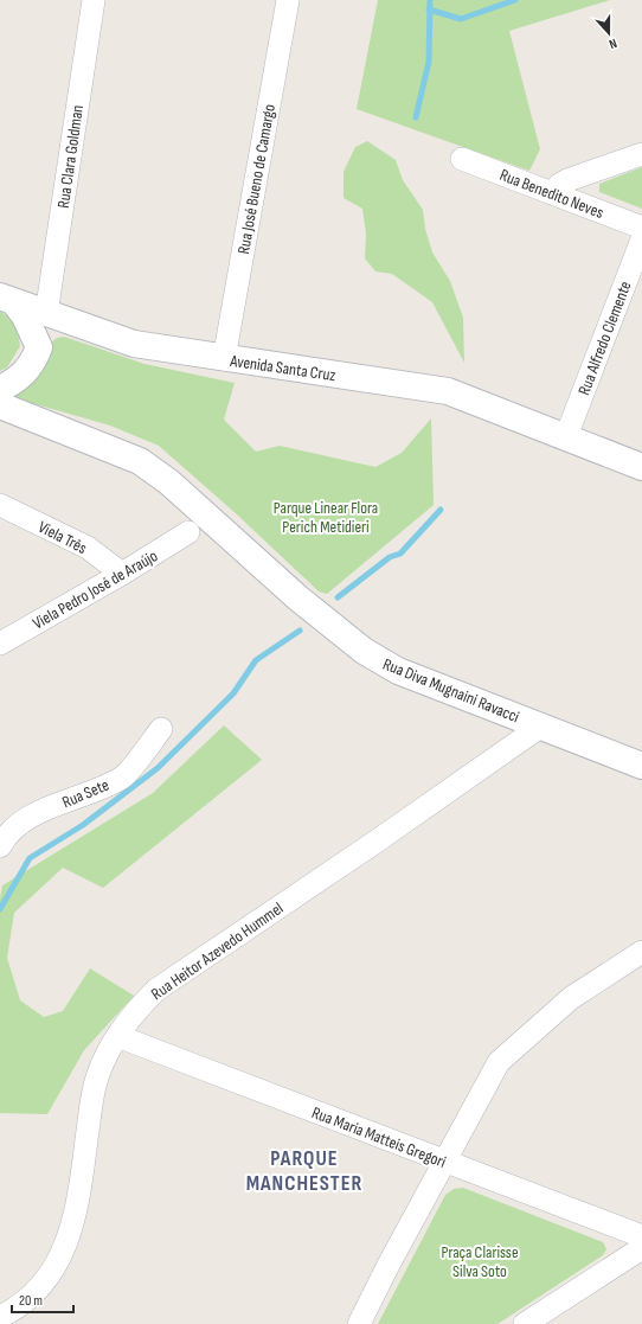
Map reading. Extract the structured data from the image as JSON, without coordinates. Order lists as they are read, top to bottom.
{
  "streets": {
    "main road": ["Avenida Santa Cruz", "Rua Diva Mugnaini Ravacci"],
    "street": [
      "Rua Clara Goldman",
      "Rua José Bueno de Camargo",
      "Rua Benedito Neves",
      "Rua Alfredo Clemente",
      "Viela Três",
      "Viela Pedro José de Araújo",
      "Rua Sete",
      "Rua Heitor Azevedo Hummel",
      "Rua Maria Matteis Gregori"
    ]
  },
  "crossings": [
    ["Rua Clara Goldman", "Avenida Santa Cruz"],
    ["Rua José Bueno de Camargo", "Avenida Santa Cruz"],
    ["Rua Alfredo Clemente", "Avenida Santa Cruz"],
    ["Viela Três", "Viela Pedro José de Araújo"],
    ["Rua Diva Mugnaini Ravacci", "Rua Heitor Azevedo Hummel"],
    ["Rua Heitor Azevedo Hummel", "Rua Maria Matteis Gregori"]
  ],
  "districts": ["PARQUE MANCHESTER"],
  "parks": ["Parque Linear Flora Perich Metidieri", "Praça Clarisse Silva Soto"],
  "scale_bar": "20 m",
  "north": "bottom"
}
